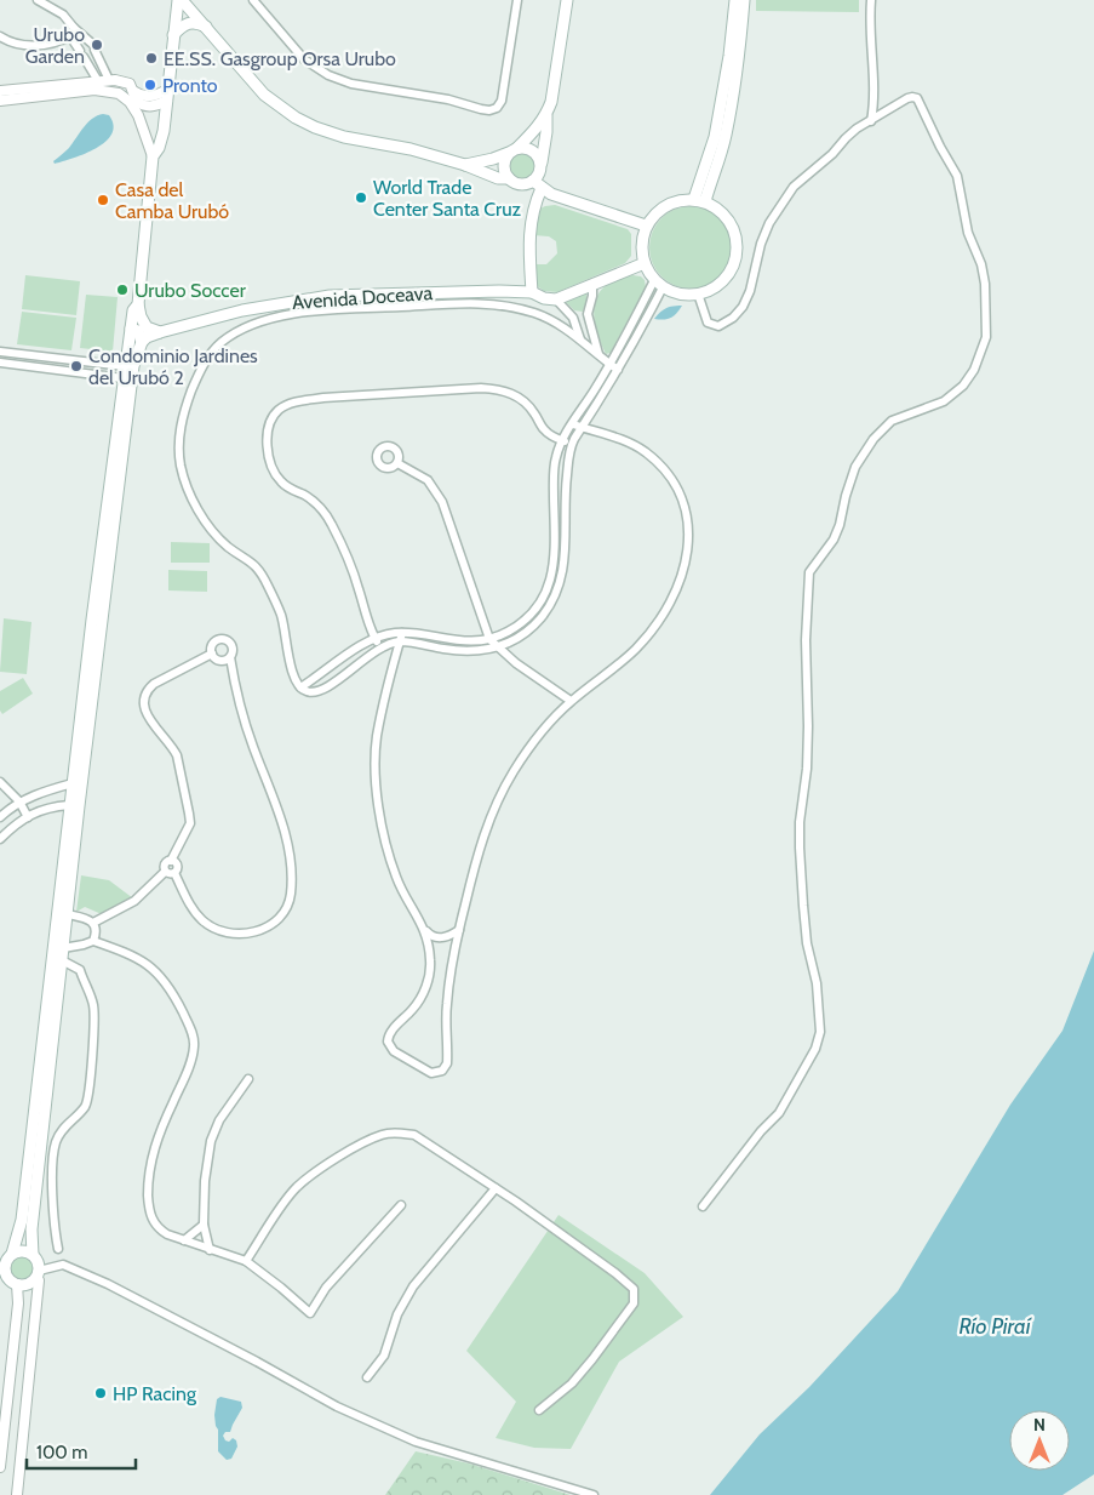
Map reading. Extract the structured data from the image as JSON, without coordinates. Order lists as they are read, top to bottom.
{
  "streets": {
    "main road": ["Avenida Doceava"]
  },
  "water": ["Río Piraí"],
  "places": [
    "Urubo Garden",
    "EE.SS. Gasgroup Orsa Urubo",
    "Pronto",
    "World Trade Center Santa Cruz",
    "Casa del Camba Urubó",
    "Urubo Soccer",
    "Condominio Jardines del Urubó 2",
    "HP Racing"
  ],
  "scale_bar": "100 m",
  "north": "top"
}
